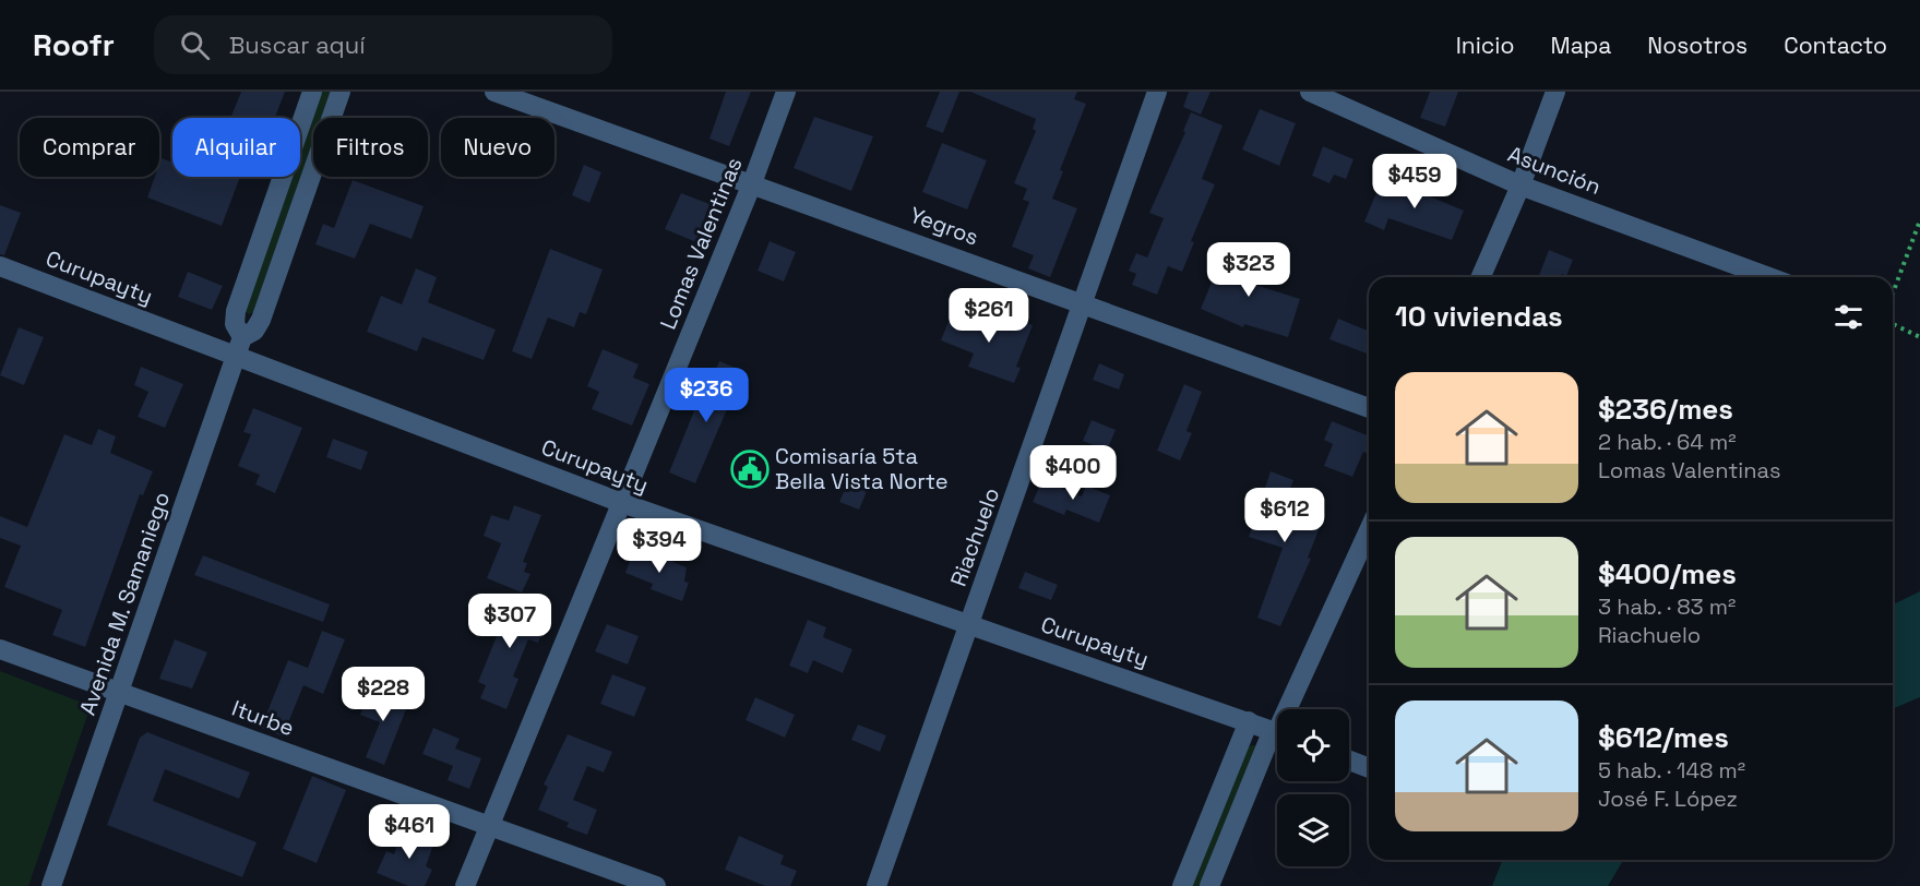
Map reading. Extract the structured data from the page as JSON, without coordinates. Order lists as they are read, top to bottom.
{
  "streets": {
    "street": [
      "Asunción",
      "Yegros",
      "Lomas Valentinas",
      "Curupayty",
      "Riachuelo",
      "Avenida M. Samaniego",
      "Iturbe"
    ]
  },
  "crossings": [
    ["Yegros", "Lomas Valentinas"],
    ["Yegros", "Riachuelo"],
    ["Lomas Valentinas", "Curupayty"],
    ["Lomas Valentinas", "Iturbe"],
    ["Curupayty", "Riachuelo"],
    ["Curupayty", "Avenida M. Samaniego"],
    ["Avenida M. Samaniego", "Iturbe"]
  ],
  "places": {
    "public building": ["Comisaría 5ta Bella Vista Norte"]
  },
  "page": {
    "header": "Roofr",
    "search": "Buscar aquí",
    "nav": [
      "Inicio",
      "Mapa",
      "Nosotros",
      "Contacto"
    ],
    "chip": [
      "Comprar",
      "Alquilar",
      "Filtros",
      "Nuevo"
    ],
    "price": [
      "$459",
      "$323",
      "$261",
      "$236",
      "$400",
      "$612",
      "$394",
      "$307",
      "$228",
      "$461"
    ],
    "heading": "10 viviendas",
    "list": [
      {
        "name": "$236/mes",
        "note": "2 hab. · 64 m² · Lomas Valentinas"
      },
      {
        "name": "$400/mes",
        "note": "3 hab. · 83 m² · Riachuelo"
      },
      {
        "name": "$612/mes",
        "note": "5 hab. · 148 m² · José F. López"
      }
    ]
  }
}
